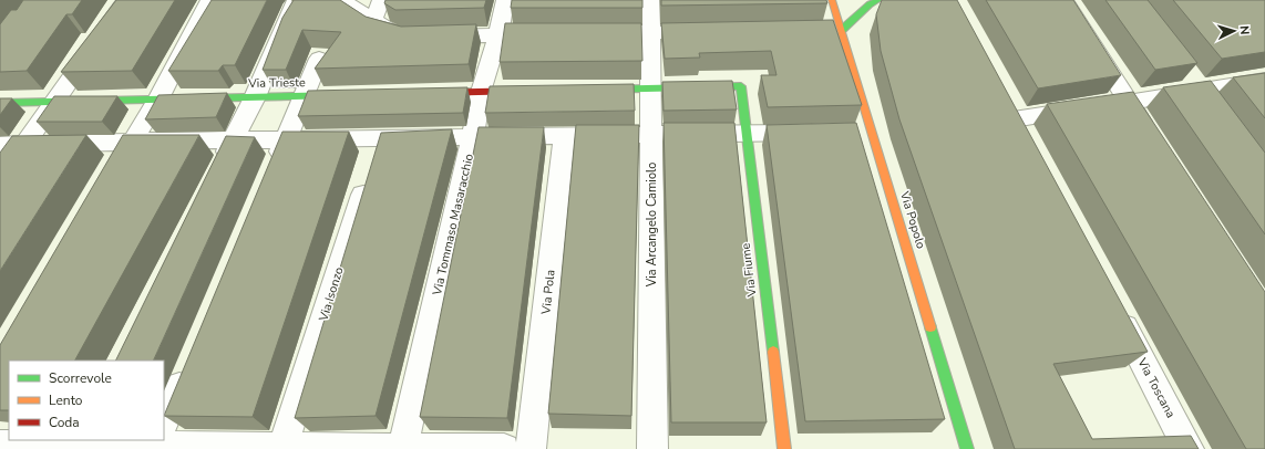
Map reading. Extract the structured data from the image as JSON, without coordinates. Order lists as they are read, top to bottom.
{
  "streets": {
    "street": [
      "Via Trieste",
      "Via Popolo",
      "Via Tommaso Masaracchio",
      "Via Arcangelo Camiolo",
      "Via Fiume",
      "Via Pola",
      "Via Isonzo",
      "Via Toscana"
    ]
  },
  "crossings": [
    ["Via Arcangelo Camiolo", "Via Fiume"]
  ],
  "legend": ["Scorrevole", "Lento", "Coda"],
  "north": "right"
}
